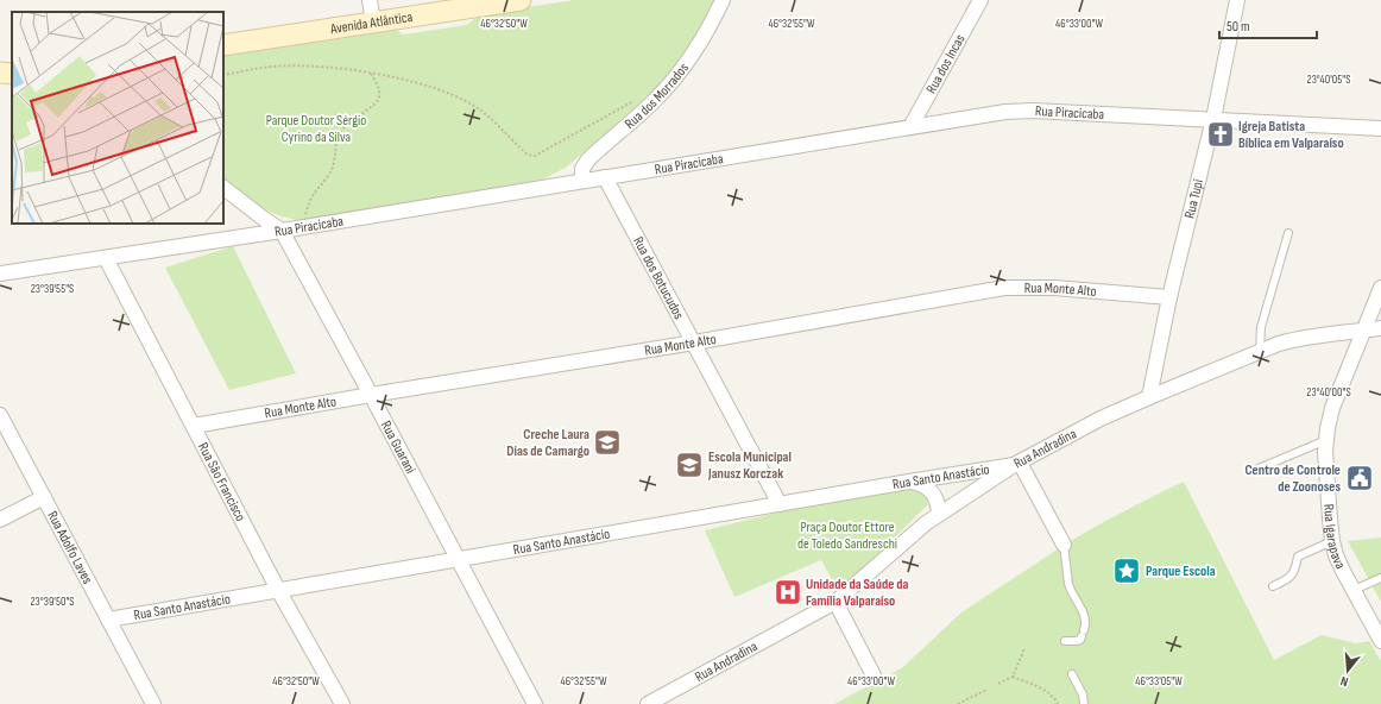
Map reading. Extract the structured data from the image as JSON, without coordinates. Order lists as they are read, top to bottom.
{
  "streets": {
    "main road": ["Avenida Atlântica"],
    "street": [
      "Rua dos Incas",
      "Rua dos Morrados",
      "Rua Piracicaba",
      "Rua Tupi",
      "Rua dos Botucudos",
      "Rua Monte Alto",
      "Rua Guarani",
      "Rua Andradina",
      "Rua Santo Anastácio",
      "Rua São Francisco",
      "Rua Igarapava",
      "Rua Adolfo Laves"
    ]
  },
  "crossings": [
    ["Rua dos Incas", "Rua Piracicaba"],
    ["Rua dos Morrados", "Rua Piracicaba"],
    ["Rua Piracicaba", "Rua Tupi"],
    ["Rua Piracicaba", "Rua dos Botucudos"],
    ["Rua Piracicaba", "Rua Guarani"],
    ["Rua Piracicaba", "Rua São Francisco"],
    ["Rua Tupi", "Rua Monte Alto"],
    ["Rua Tupi", "Rua Andradina"],
    ["Rua dos Botucudos", "Rua Monte Alto"],
    ["Rua dos Botucudos", "Rua Santo Anastácio"],
    ["Rua Monte Alto", "Rua Guarani"],
    ["Rua Monte Alto", "Rua São Francisco"],
    ["Rua Guarani", "Rua Santo Anastácio"],
    ["Rua Andradina", "Rua Santo Anastácio"],
    ["Rua Andradina", "Rua Igarapava"],
    ["Rua Santo Anastácio", "Rua São Francisco"],
    ["Rua Santo Anastácio", "Rua Adolfo Laves"]
  ],
  "parks": ["Parque Doutor Sérgio Cyrino da Silva", "Praça Doutor Ettore de Toledo Sandreschi"],
  "places": {
    "church": ["Igreja Batista Bíblica em Valparaíso"],
    "school or university": ["Creche Laura Dias de Camargo", "Escola Municipal Janusz Korczak"],
    "public building": ["Centro de Controle de Zoonoses"],
    "place": ["Parque Escola"],
    "hospital": ["Unidade da Saúde da Família Valparaíso"]
  },
  "scale_bar": "50 m",
  "north": "bottom",
  "coordinates": [
    "46°32'50\"W",
    "46°32'55\"W",
    "46°33'00\"W",
    "23°40'05\"S",
    "23°39'55\"S",
    "23°40'00\"S",
    "23°39'50\"S",
    "46°33'05\"W"
  ]
}
